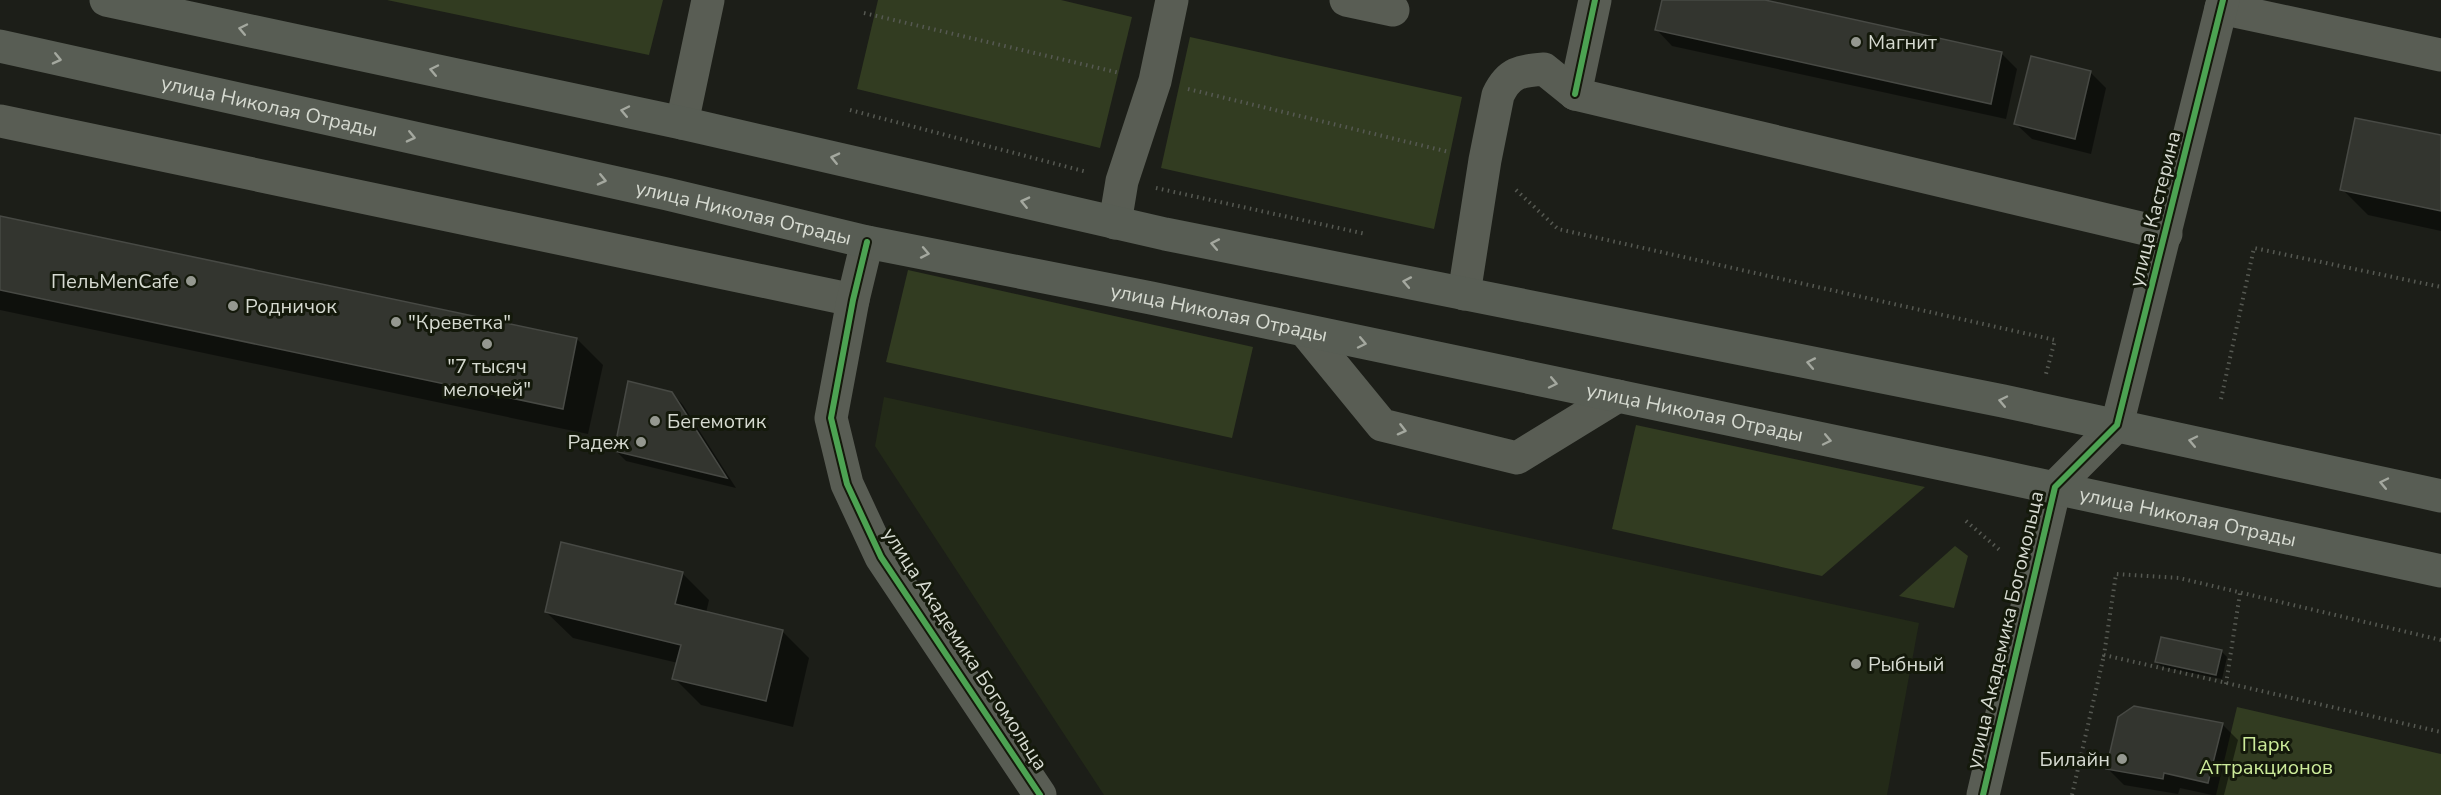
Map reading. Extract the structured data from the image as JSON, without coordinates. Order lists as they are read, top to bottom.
{
  "streets": {
    "main road": ["улица Николая Отрады"],
    "street": ["улица Кастерина", "улица Академика Богомольца"]
  },
  "crossings": [
    ["улица Николая Отрады", "улица Академика Богомольца"],
    ["улица Кастерина", "улица Академика Богомольца"]
  ],
  "parks": ["Парк Аттракционов"],
  "places": [
    "Магнит",
    "ПельMenCafe",
    "Родничок",
    "\"Креветка\"",
    "\"7 тысяч мелочей\"",
    "Бегемотик",
    "Радеж",
    "Рыбный",
    "Билайн"
  ]
}
